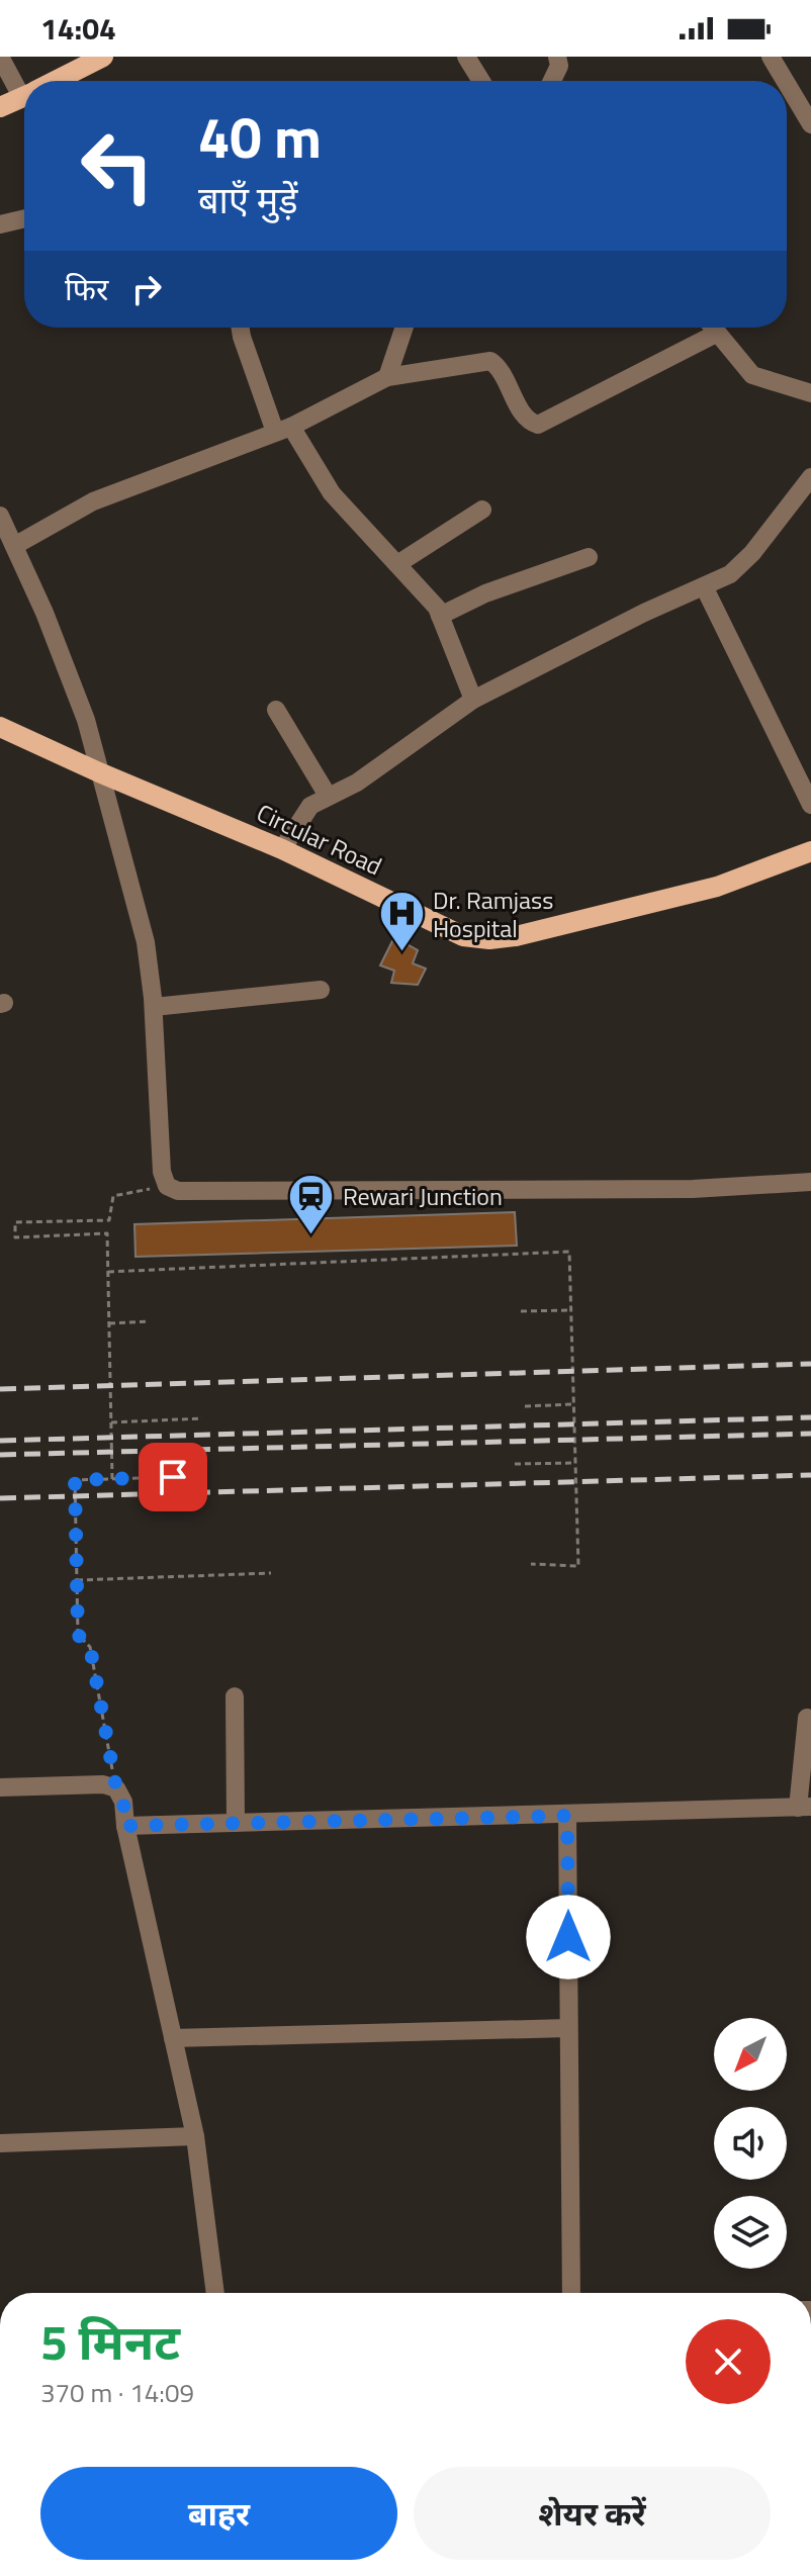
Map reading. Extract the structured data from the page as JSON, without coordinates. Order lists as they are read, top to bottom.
{
  "streets": {
    "main road": ["Circular Road"]
  },
  "places": {
    "hospital": ["Dr. Ramjass Hospital"],
    "station": ["Rewari Junction"]
  },
  "north": "bottom left",
  "page": {
    "status": "14:04",
    "turn": ["40 m", "बाएँ मुड़ें"],
    "then": "फिर",
    "heading": ["5 मिनट", "370 m · 14:09"],
    "buttons": ["बाहर", "शेयर करें"]
  }
}
